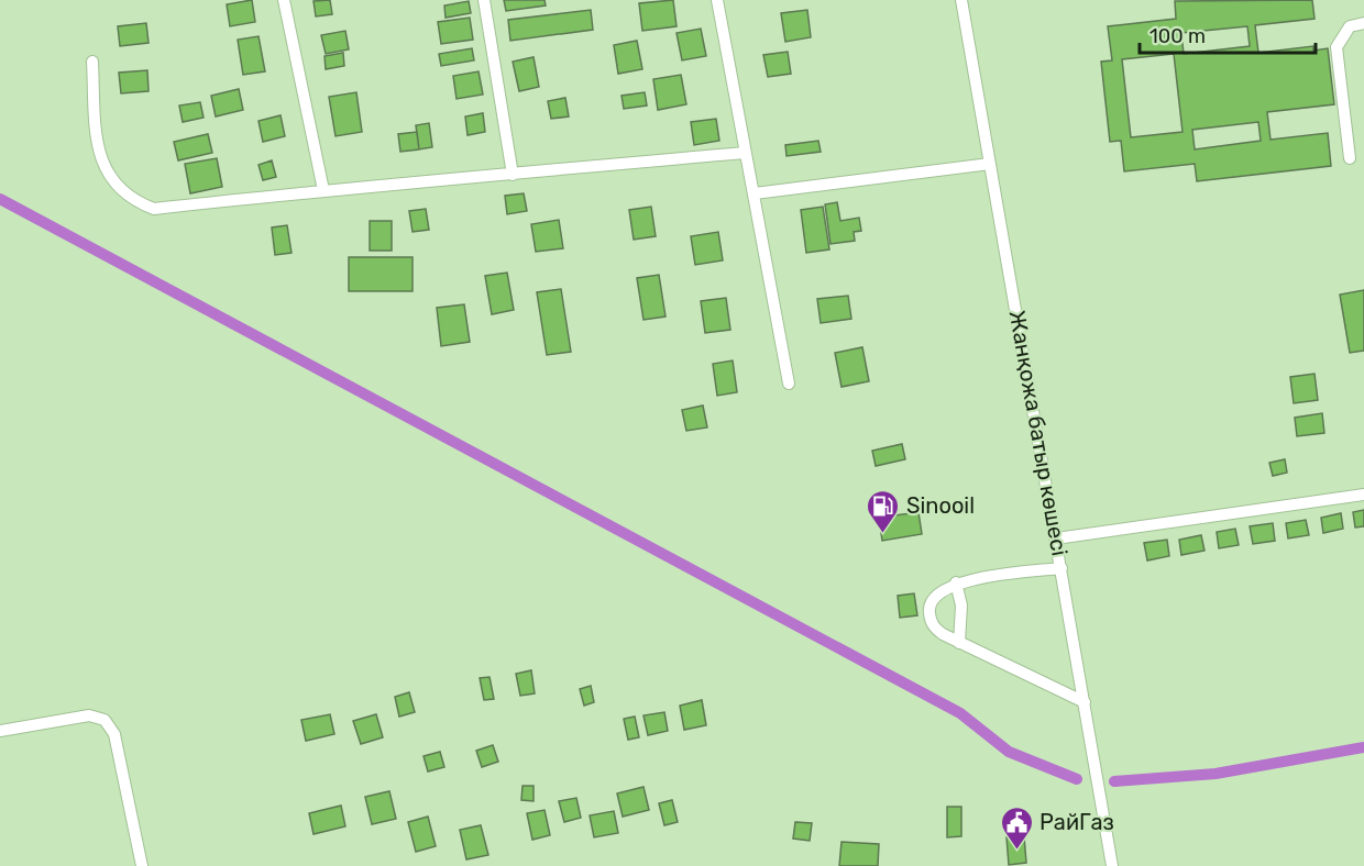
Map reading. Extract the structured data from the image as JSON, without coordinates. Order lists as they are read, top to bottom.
{
  "streets": {
    "street": ["Жанқожа батыр көшесі"]
  },
  "places": {
    "fuel station": ["Sinooil"],
    "public building": ["РайГаз"]
  },
  "scale_bar": "100 m"
}
